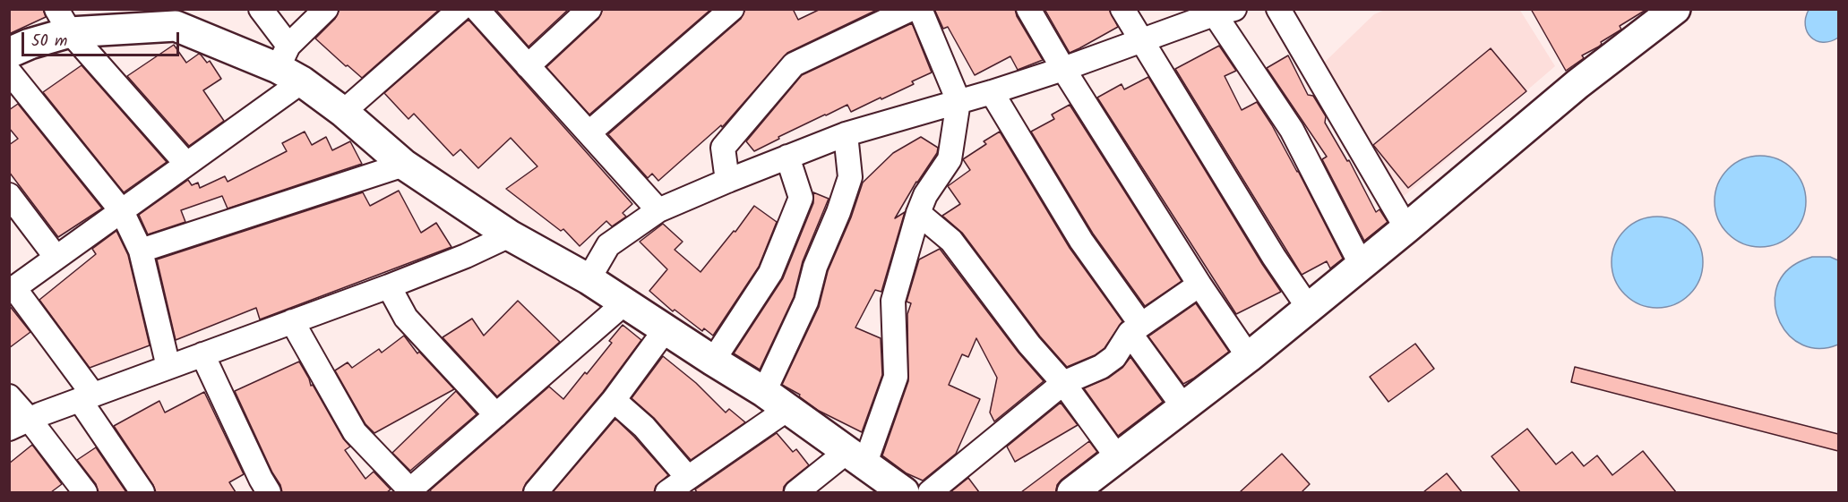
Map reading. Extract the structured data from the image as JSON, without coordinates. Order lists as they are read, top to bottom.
{
  "scale_bar": "50 m"
}
